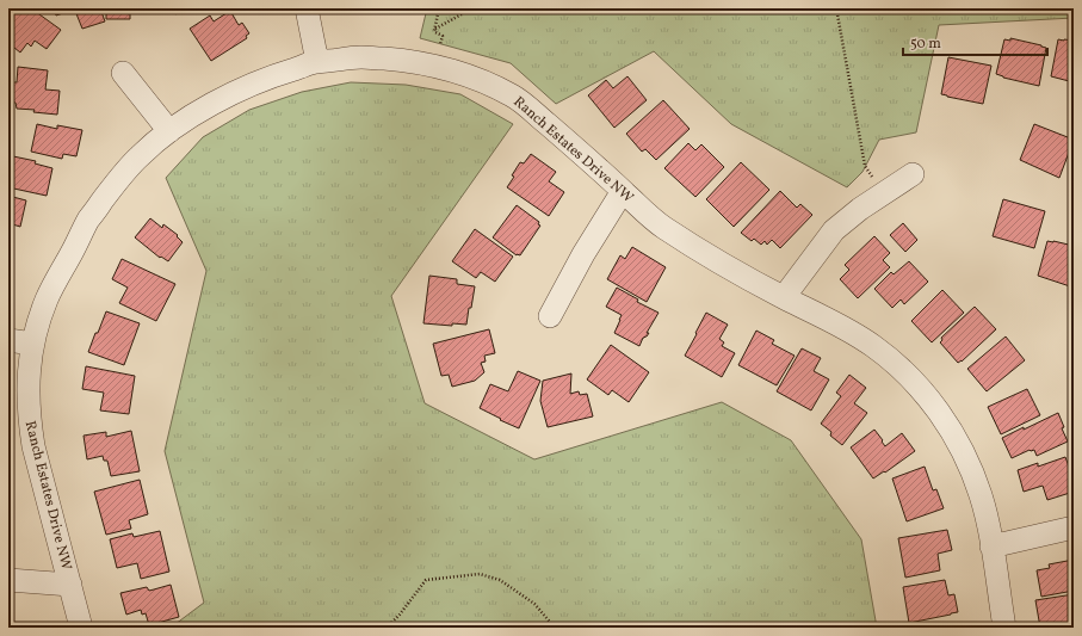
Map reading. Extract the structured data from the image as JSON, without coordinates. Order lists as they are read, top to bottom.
{
  "streets": {
    "street": ["Ranch Estates Drive NW"]
  },
  "scale_bar": "50 m"
}
